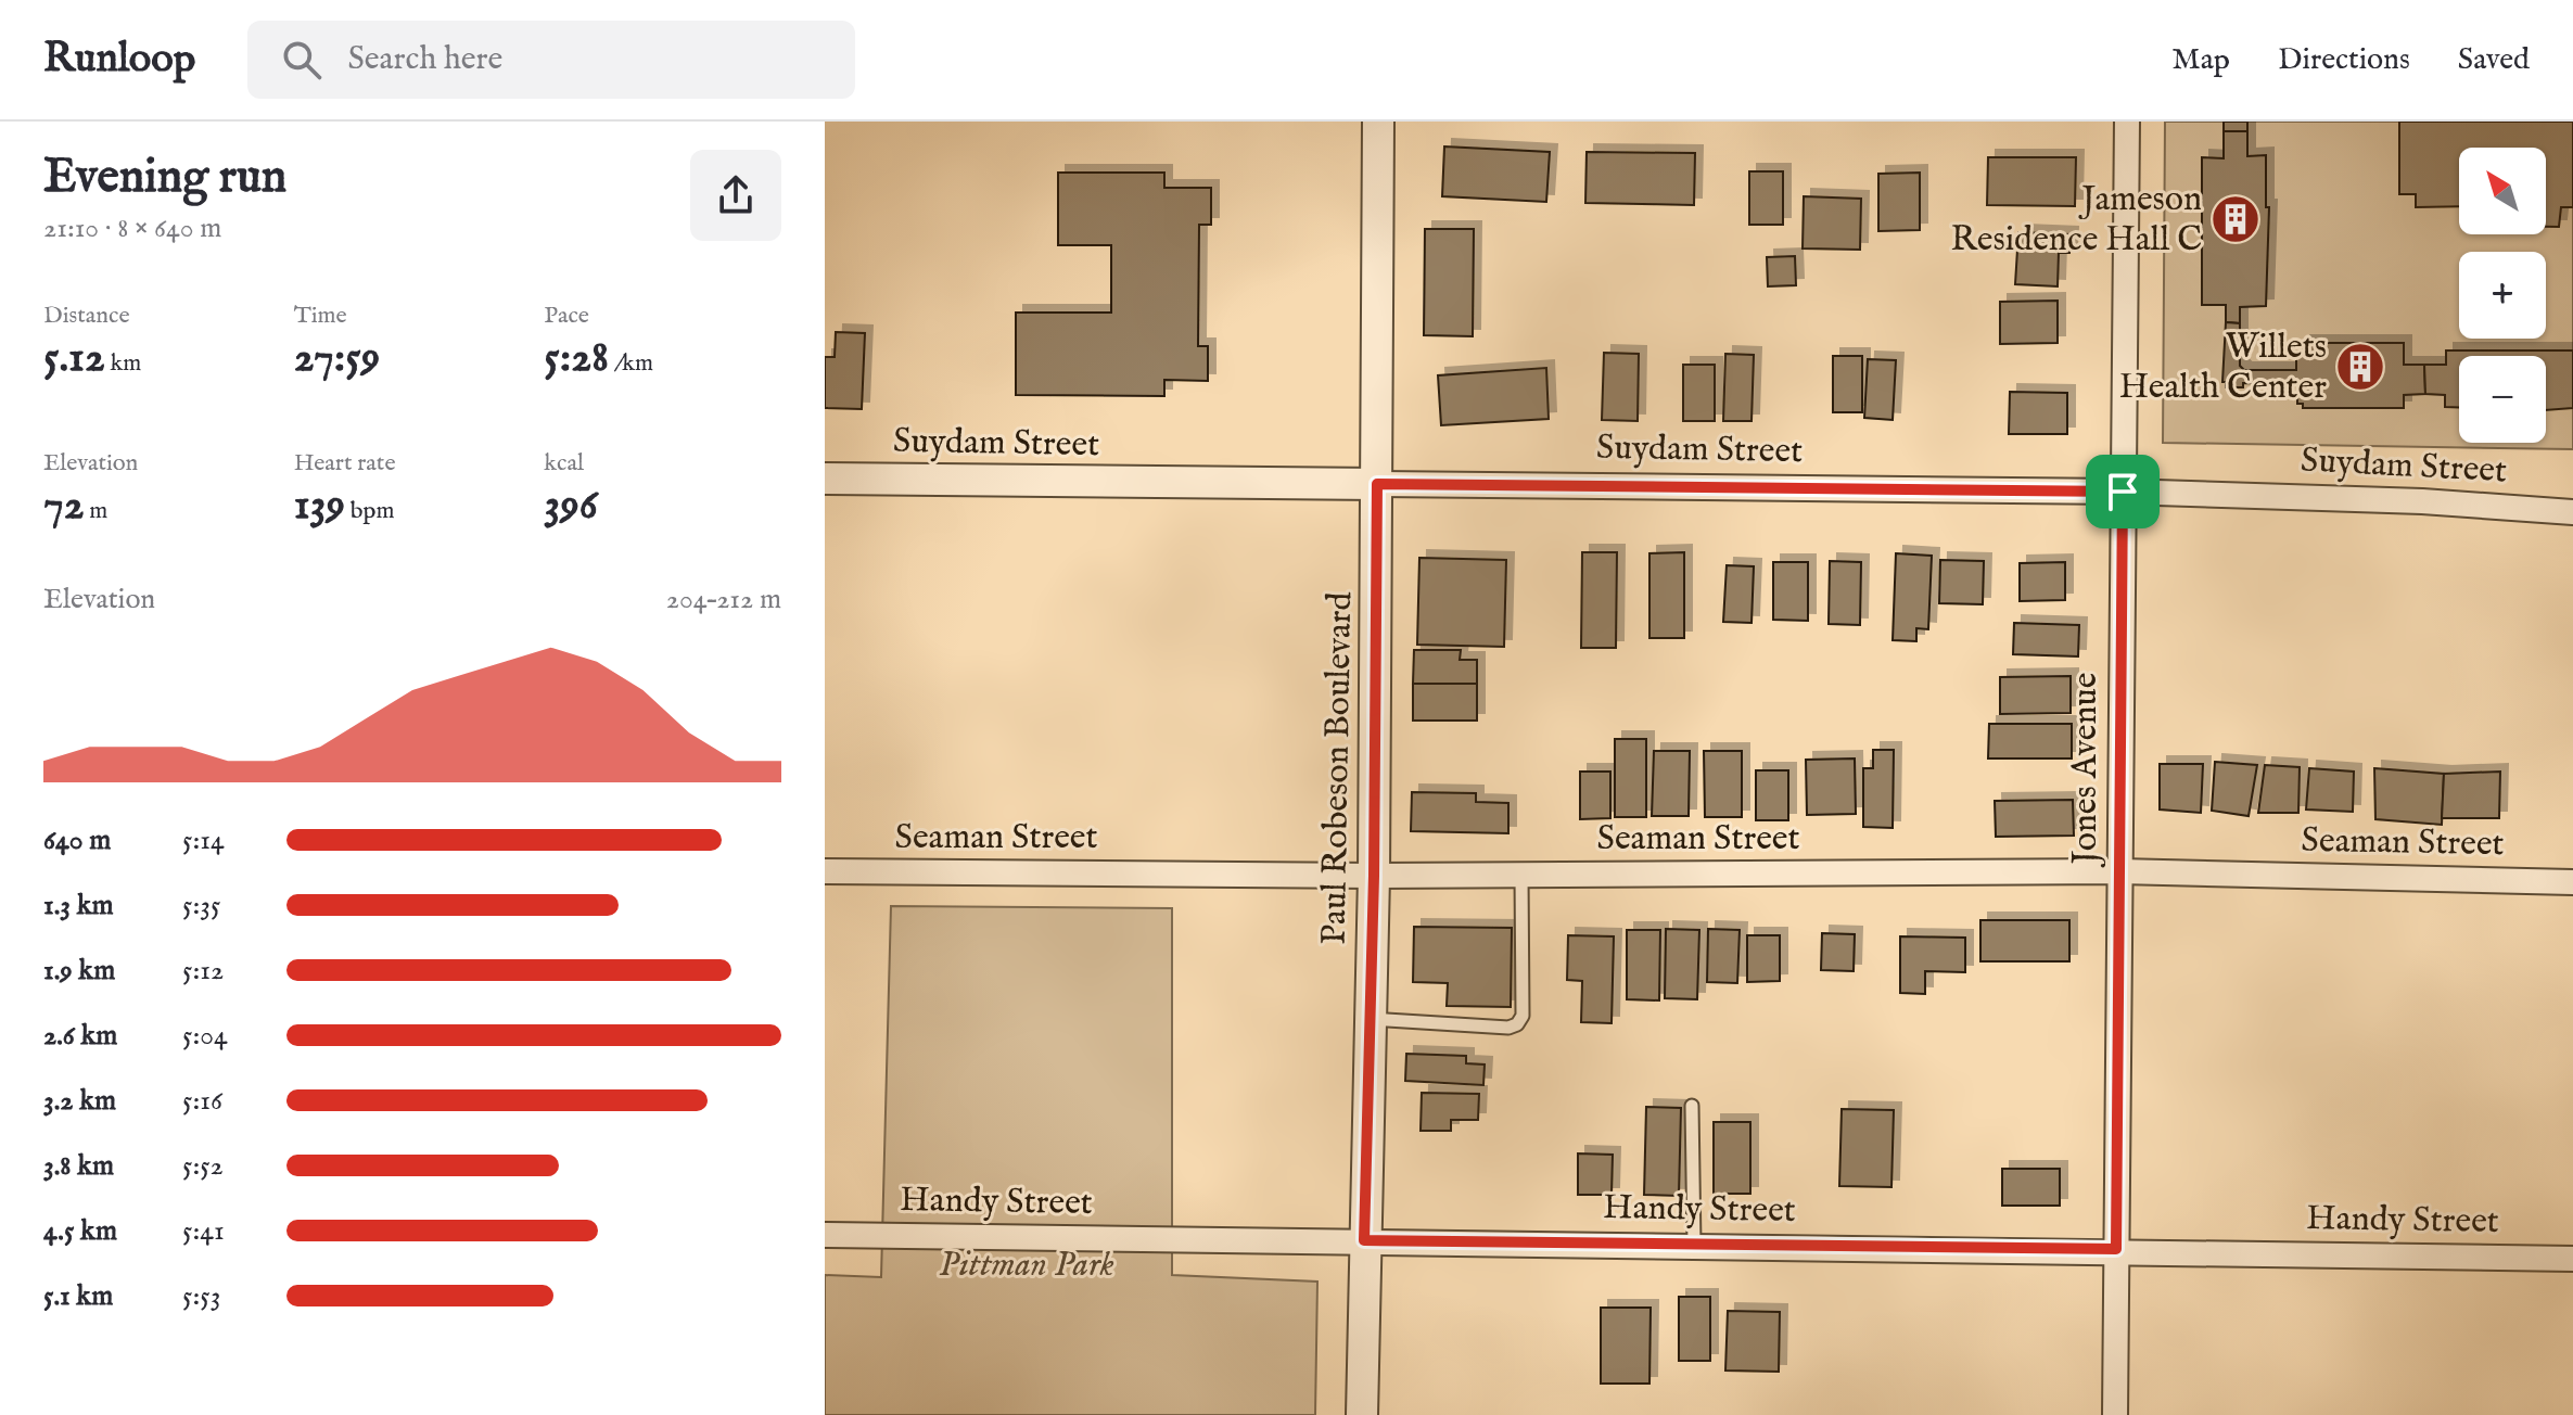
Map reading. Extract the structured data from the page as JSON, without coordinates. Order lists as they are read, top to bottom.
{
  "streets": {
    "street": [
      "Suydam Street",
      "Paul Robeson Boulevard",
      "Jones Avenue",
      "Seaman Street",
      "Handy Street"
    ]
  },
  "crossings": [
    ["Suydam Street", "Paul Robeson Boulevard"],
    ["Suydam Street", "Jones Avenue"],
    ["Paul Robeson Boulevard", "Seaman Street"],
    ["Paul Robeson Boulevard", "Handy Street"],
    ["Jones Avenue", "Seaman Street"],
    ["Jones Avenue", "Handy Street"]
  ],
  "parks": ["Pittman Park"],
  "places": {
    "building": ["Jameson Residence Hall C", "Willets Health Center"]
  },
  "north": "top left",
  "page": {
    "header": "Runloop",
    "search": "Search here",
    "nav": ["Map", "Directions", "Saved"],
    "heading": ["Evening run", "21:10 · 8 × 640 m"],
    "map_buttons": ["+", "−"],
    "stats": [
      ["Distance", "5.12 km"],
      ["Time", "27:59"],
      ["Pace", "5:28 /km"],
      ["Elevation", "72 m"],
      ["Heart rate", "139 bpm"],
      ["kcal", "396"]
    ],
    "chart": ["Elevation", "204–212 m"],
    "list": [
      {
        "name": "640 m",
        "note": "5:14"
      },
      {
        "name": "1.3 km",
        "note": "5:35"
      },
      {
        "name": "1.9 km",
        "note": "5:12"
      },
      {
        "name": "2.6 km",
        "note": "5:04"
      },
      {
        "name": "3.2 km",
        "note": "5:16"
      },
      {
        "name": "3.8 km",
        "note": "5:52"
      },
      {
        "name": "4.5 km",
        "note": "5:41"
      },
      {
        "name": "5.1 km",
        "note": "5:53"
      }
    ]
  }
}
